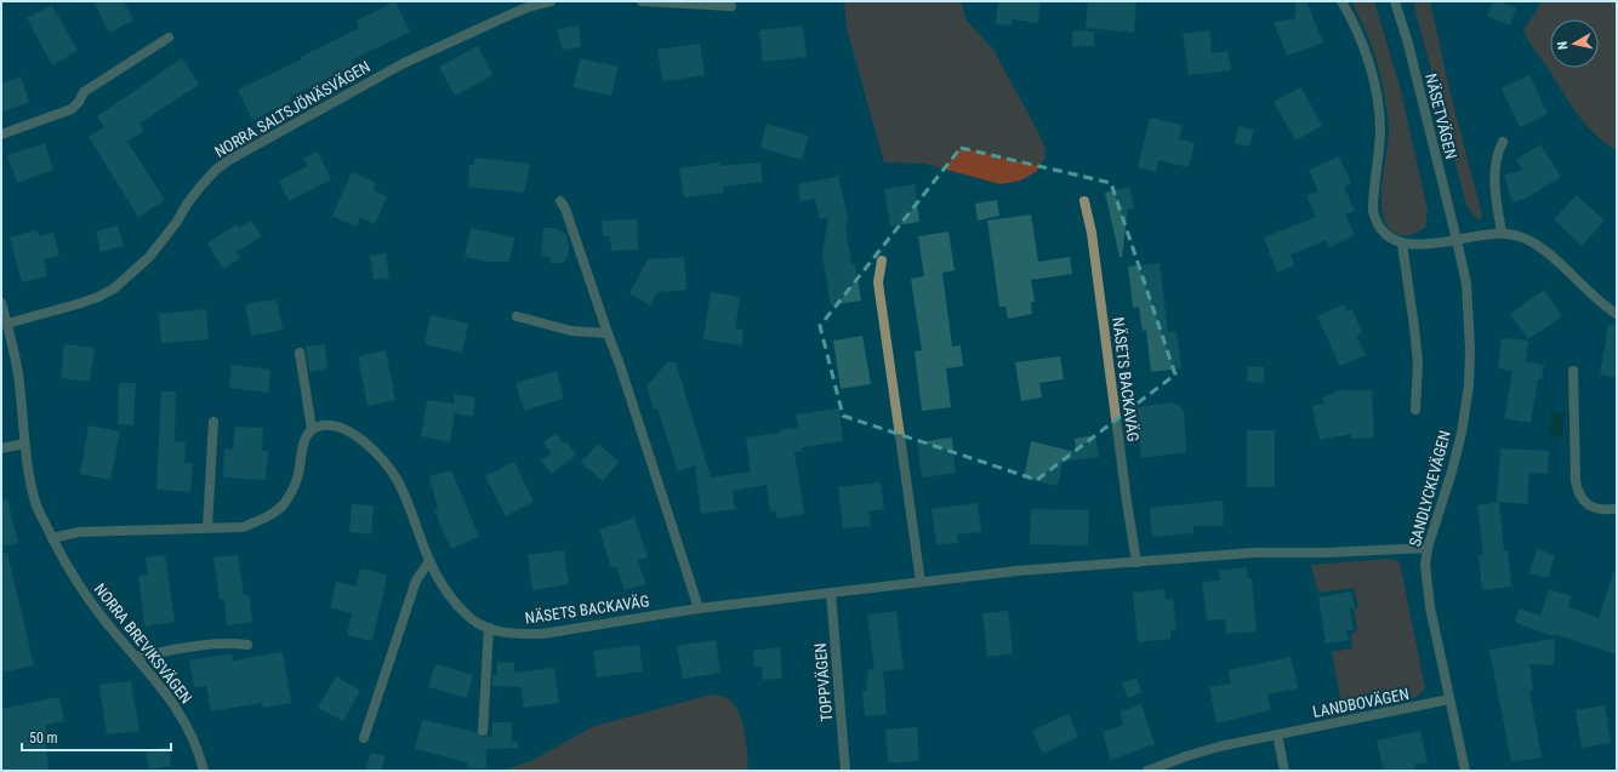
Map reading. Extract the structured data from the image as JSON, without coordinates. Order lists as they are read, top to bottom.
{
  "streets": {
    "street": [
      "NORRA SALTSJÖNÄSVÄGEN",
      "NÄSETVÄGEN",
      "NÄSETS BACKAVÄG",
      "SANDLYCKEVÄGEN",
      "NORRA BREVIKSVÄGEN",
      "TOPPVÄGEN",
      "LANDBOVÄGEN"
    ]
  },
  "crossings": [
    ["NORRA SALTSJÖNÄSVÄGEN", "NORRA BREVIKSVÄGEN"],
    ["NÄSETVÄGEN", "SANDLYCKEVÄGEN"],
    ["NÄSETS BACKAVÄG", "SANDLYCKEVÄGEN"],
    ["NÄSETS BACKAVÄG", "TOPPVÄGEN"],
    ["SANDLYCKEVÄGEN", "LANDBOVÄGEN"]
  ],
  "scale_bar": "50 m",
  "north": "left"
}
